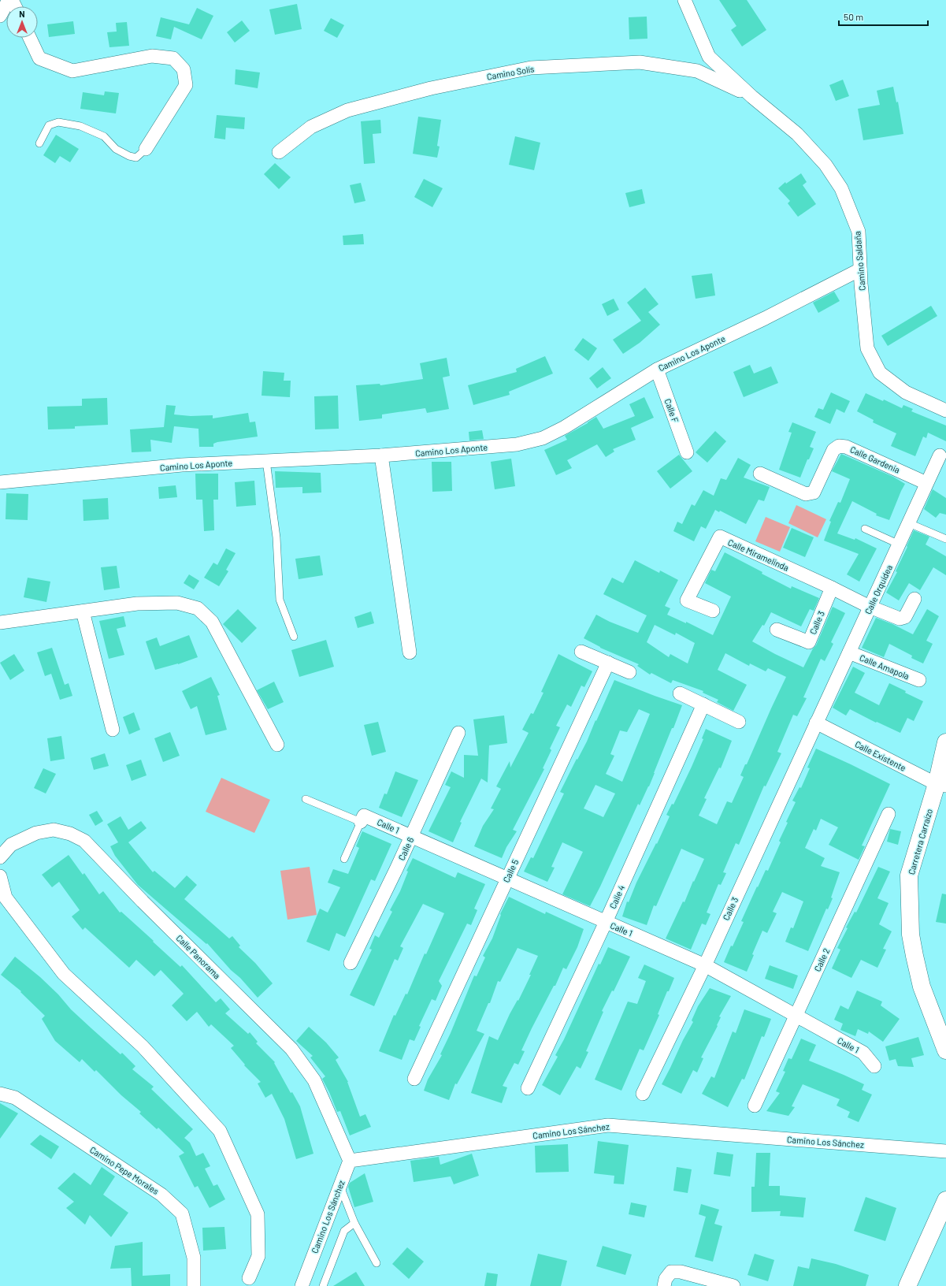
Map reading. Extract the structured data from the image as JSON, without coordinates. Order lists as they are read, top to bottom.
{
  "streets": {
    "street": [
      "Camino Solís",
      "Camino Saldaña",
      "Camino Los Aponte",
      "Calle F",
      "Calle Gardenia",
      "Calle Miramelinda",
      "Calle Orquídea",
      "Calle 3",
      "Calle Amapola",
      "Calle Existente",
      "Calle 1",
      "Carretera Carraízo",
      "Calle 6",
      "Calle 5",
      "Calle 4",
      "Calle Panorama",
      "Calle 2",
      "Camino Los Sánchez",
      "Camino Pepe Morales"
    ]
  },
  "crossings": [
    ["Camino Solís", "Camino Saldaña"],
    ["Camino Saldaña", "Camino Los Aponte"],
    ["Camino Los Aponte", "Calle F"],
    ["Calle Gardenia", "Calle Orquídea"],
    ["Calle Miramelinda", "Calle Orquídea"],
    ["Calle Miramelinda", "Calle 3"],
    ["Calle Orquídea", "Calle 3"],
    ["Calle Orquídea", "Calle Amapola"],
    ["Calle Orquídea", "Calle Existente"],
    ["Calle 3", "Calle Existente"],
    ["Calle 3", "Calle 1"],
    ["Calle Existente", "Carretera Carraízo"],
    ["Calle 1", "Calle 6"],
    ["Calle 1", "Calle 5"],
    ["Calle 1", "Calle 4"],
    ["Calle 1", "Calle 2"],
    ["Calle Panorama", "Camino Los Sánchez"]
  ],
  "scale_bar": "50 m",
  "north": "top"
}
